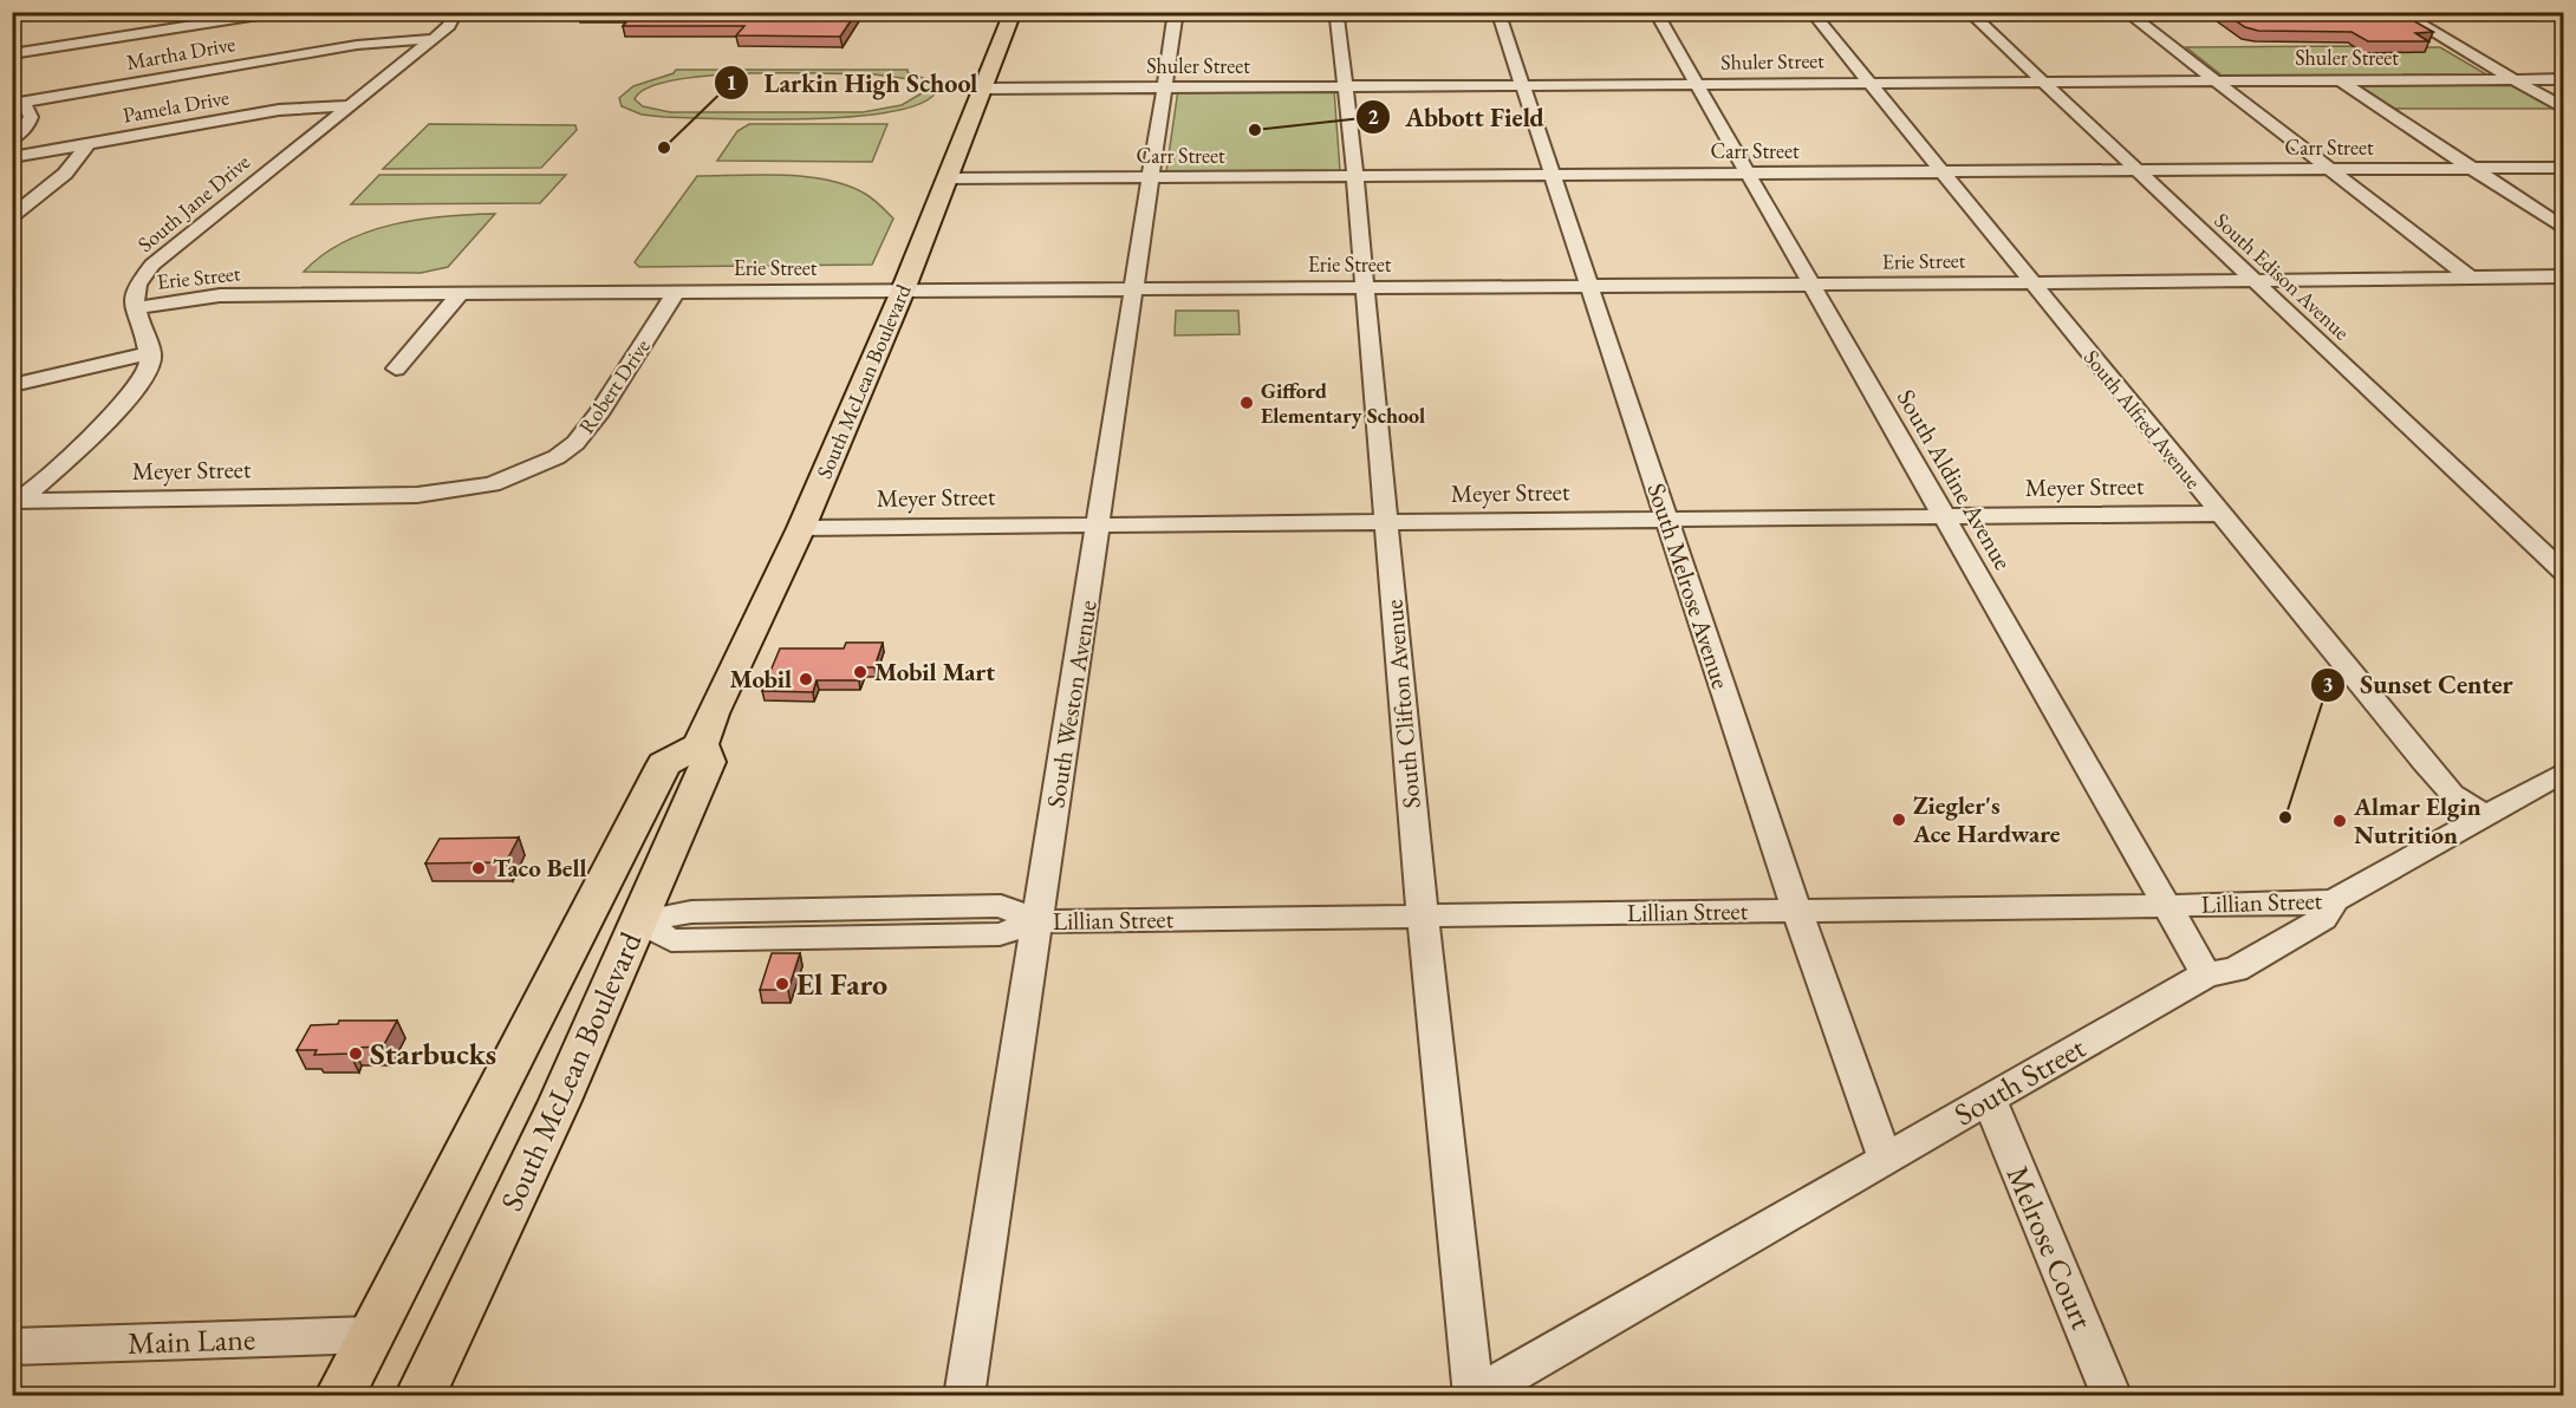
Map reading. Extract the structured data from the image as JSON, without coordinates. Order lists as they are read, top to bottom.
{
  "streets": {
    "main road": ["South McLean Boulevard"],
    "street": [
      "Martha Drive",
      "Shuler Street",
      "Pamela Drive",
      "Carr Street",
      "South Jane Drive",
      "Erie Street",
      "South Edison Avenue",
      "Robert Drive",
      "South Alfred Avenue",
      "Meyer Street",
      "South Aldine Avenue",
      "South Melrose Avenue",
      "South Weston Avenue",
      "South Clifton Avenue",
      "Lillian Street",
      "South Street",
      "Melrose Court",
      "Main Lane"
    ]
  },
  "crossings": [
    ["Martha Drive", "South Jane Drive"],
    ["Shuler Street", "South Edison Avenue"],
    ["Shuler Street", "South McLean Boulevard"],
    ["Shuler Street", "South Alfred Avenue"],
    ["Shuler Street", "South Aldine Avenue"],
    ["Shuler Street", "South Melrose Avenue"],
    ["Shuler Street", "South Weston Avenue"],
    ["Shuler Street", "South Clifton Avenue"],
    ["Pamela Drive", "South Jane Drive"],
    ["Carr Street", "South Edison Avenue"],
    ["Carr Street", "South McLean Boulevard"],
    ["Carr Street", "South Alfred Avenue"],
    ["Carr Street", "South Aldine Avenue"],
    ["Carr Street", "South Melrose Avenue"],
    ["Carr Street", "South Weston Avenue"],
    ["Carr Street", "South Clifton Avenue"],
    ["South Jane Drive", "Erie Street"],
    ["Erie Street", "South Edison Avenue"],
    ["Erie Street", "South McLean Boulevard"],
    ["Erie Street", "Robert Drive"],
    ["Erie Street", "South Alfred Avenue"],
    ["Erie Street", "South Aldine Avenue"],
    ["Erie Street", "South Melrose Avenue"],
    ["Erie Street", "South Weston Avenue"],
    ["Erie Street", "South Clifton Avenue"],
    ["South McLean Boulevard", "Meyer Street"],
    ["South McLean Boulevard", "Lillian Street"],
    ["South McLean Boulevard", "Main Lane"],
    ["Robert Drive", "Meyer Street"],
    ["South Alfred Avenue", "Meyer Street"],
    ["South Alfred Avenue", "South Street"],
    ["Meyer Street", "South Aldine Avenue"],
    ["Meyer Street", "South Melrose Avenue"],
    ["Meyer Street", "South Weston Avenue"],
    ["Meyer Street", "South Clifton Avenue"],
    ["South Aldine Avenue", "Lillian Street"],
    ["South Aldine Avenue", "South Street"],
    ["South Melrose Avenue", "Lillian Street"],
    ["South Melrose Avenue", "South Street"],
    ["South Weston Avenue", "Lillian Street"],
    ["South Clifton Avenue", "Lillian Street"],
    ["South Clifton Avenue", "South Street"],
    ["Lillian Street", "South Street"],
    ["South Street", "Melrose Court"]
  ],
  "places": [
    "Abbott Field",
    "Larkin High School",
    "Gifford Elementary School",
    "Mobil Mart",
    "Mobil",
    "Sunset Center",
    "Ziegler's Ace Hardware",
    "Almar Elgin Nutrition",
    "Taco Bell",
    "El Faro",
    "Starbucks"
  ]
}
